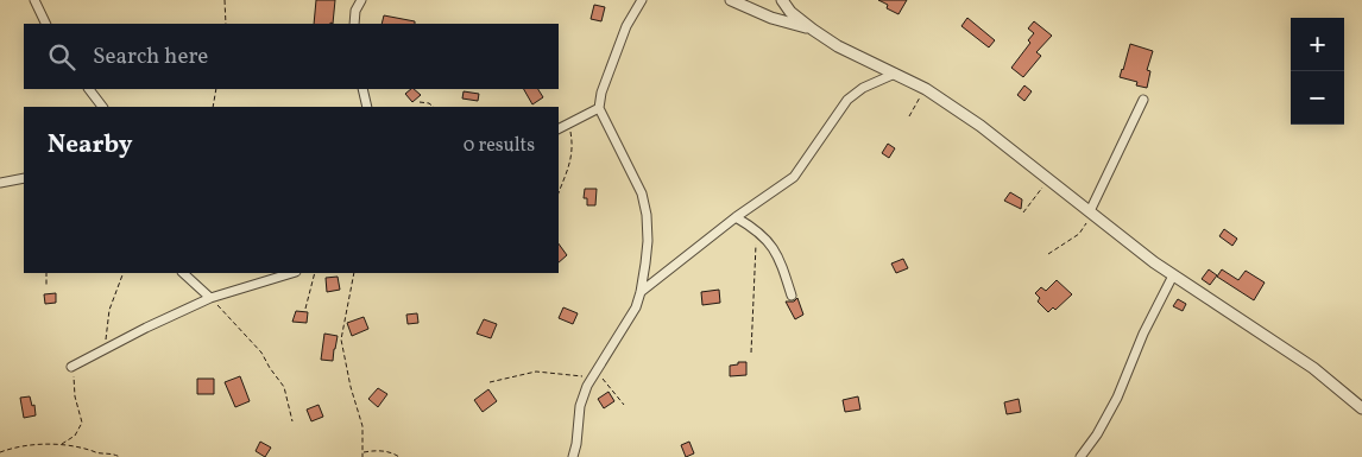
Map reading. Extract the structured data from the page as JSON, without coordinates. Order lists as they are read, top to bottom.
{
  "page": {
    "map_buttons": ["+", "−"],
    "search": "Search here",
    "heading": ["Nearby", "0 results"]
  }
}
